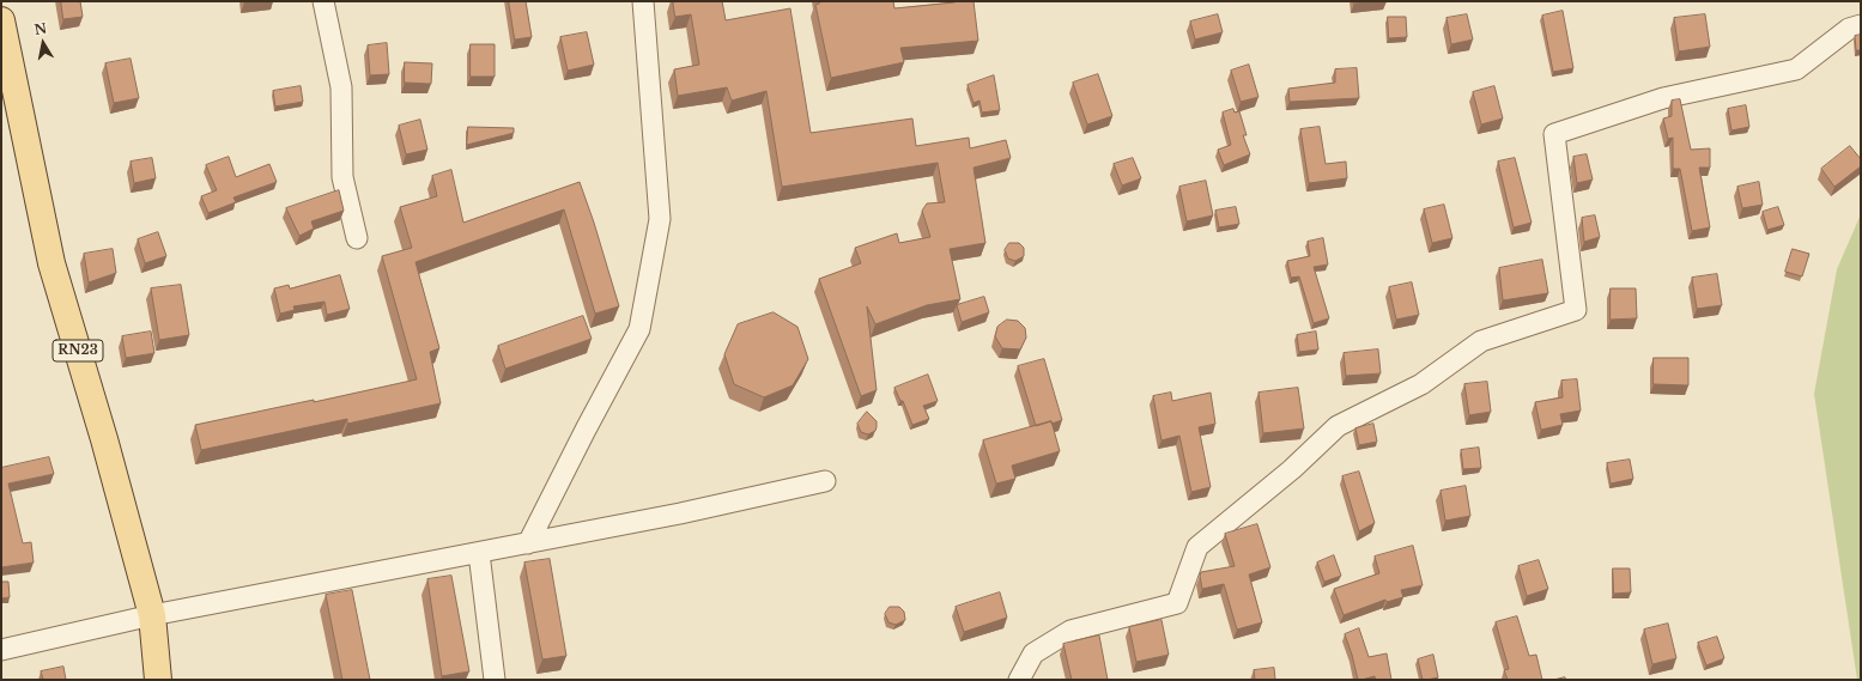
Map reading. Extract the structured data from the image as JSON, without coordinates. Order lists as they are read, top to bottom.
{
  "streets": {
    "main road": ["RN23"]
  },
  "north": "top"
}
